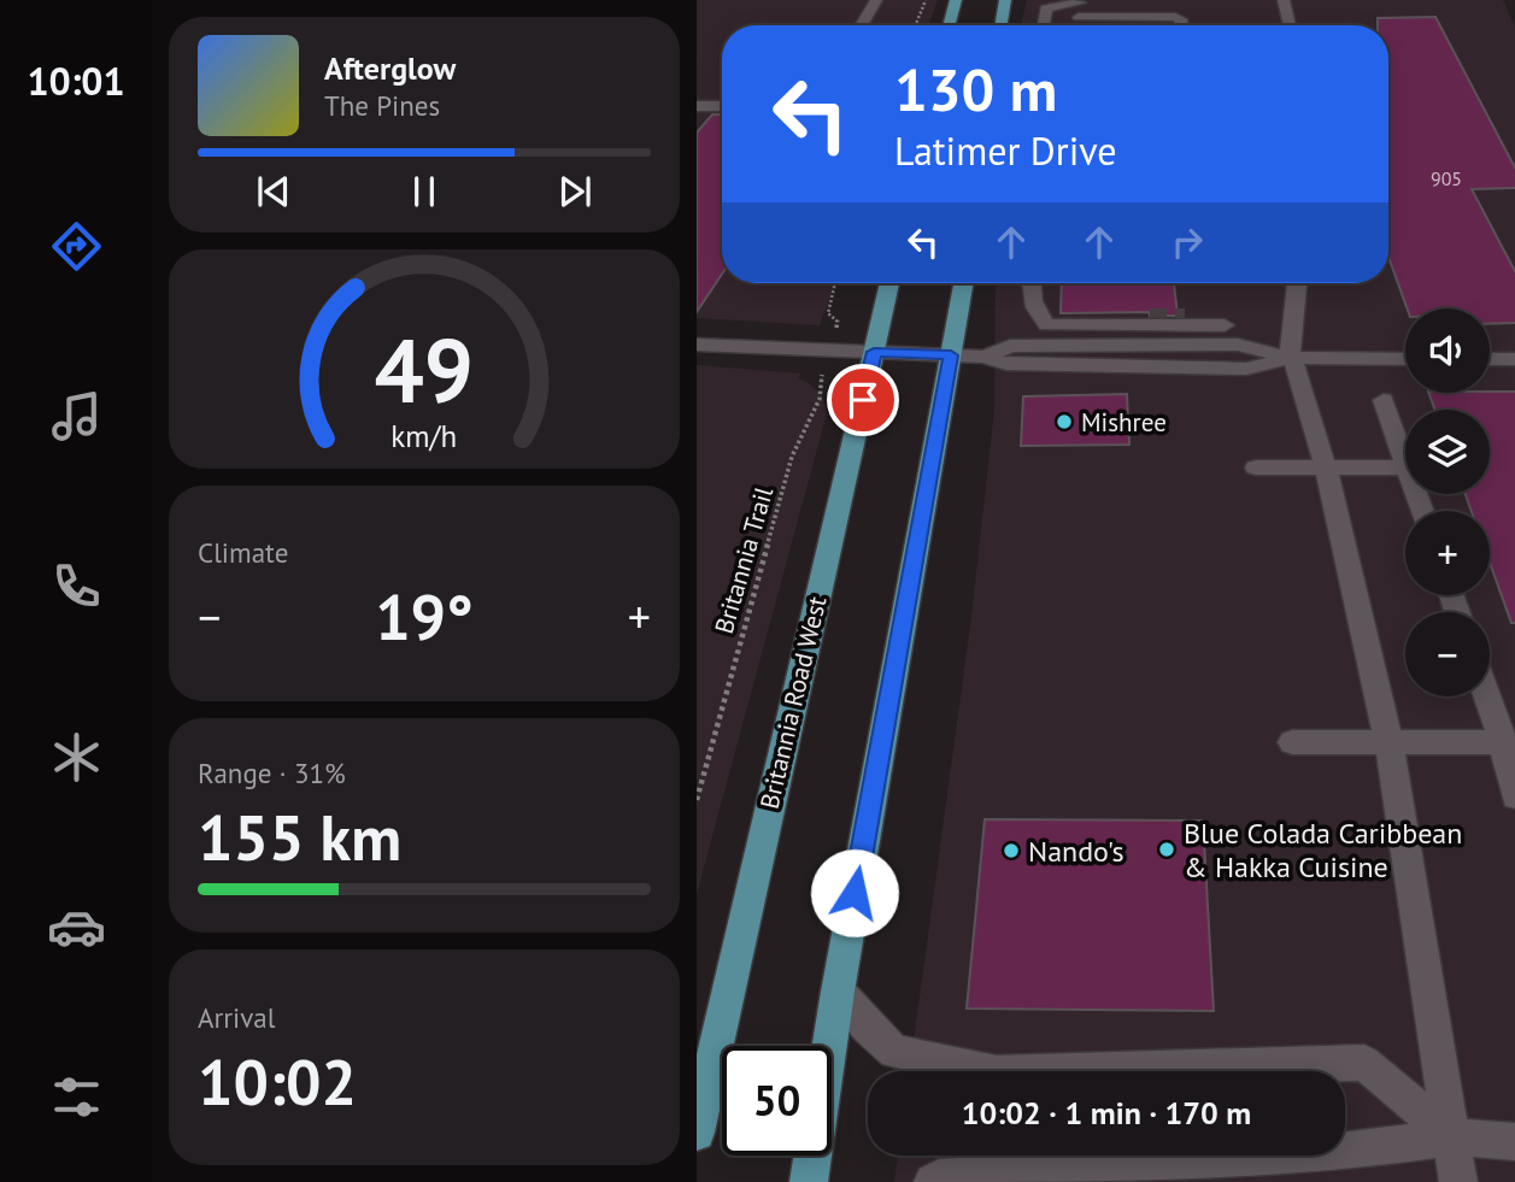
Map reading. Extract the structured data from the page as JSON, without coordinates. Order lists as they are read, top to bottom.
{
  "streets": {
    "main road": ["Britannia Road West"],
    "path": ["Britannia Trail"]
  },
  "places": ["Mishree", "Blue Colada Caribbean & Hakka Cuisine", "Nando's"],
  "house_numbers": ["905"],
  "page": {
    "tabs": "10:01",
    "turn": ["130 m", "Latimer Drive"],
    "song": ["Afterglow", "The Pines"],
    "map_buttons": ["+", "−"],
    "tile": [
      "Climate",
      ["Range · 31%", "155 km"],
      ["Arrival", "10:02"]
    ],
    "heat": ["−", "19°", "+"],
    "limit": "50",
    "trip": "10:02 · 1 min · 170 m",
    "gauge": ["49", "km/h"]
  }
}
